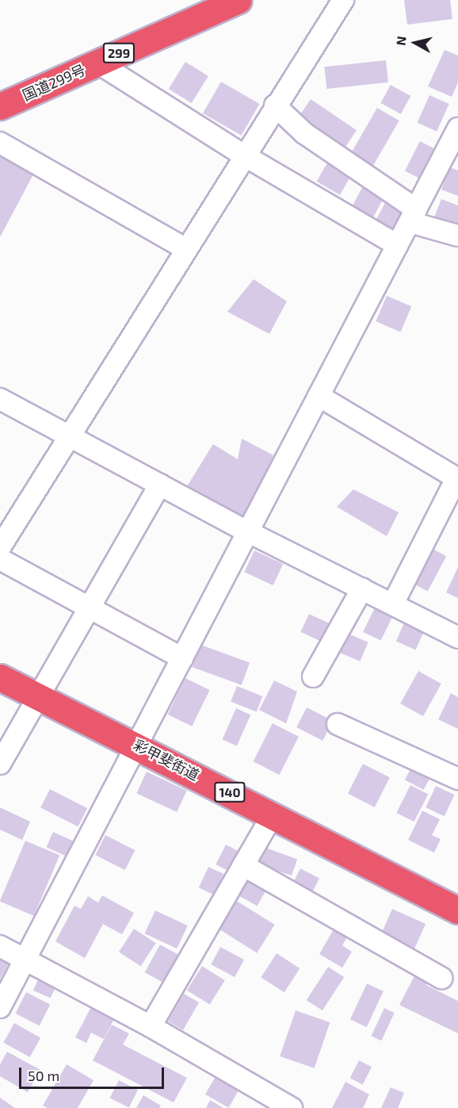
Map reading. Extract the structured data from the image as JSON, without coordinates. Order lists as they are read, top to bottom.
{
  "streets": {
    "highway": [
      "299",
      "国道299号",
      "彩甲斐街道",
      "140"
    ]
  },
  "scale_bar": "50 m",
  "north": "left"
}
